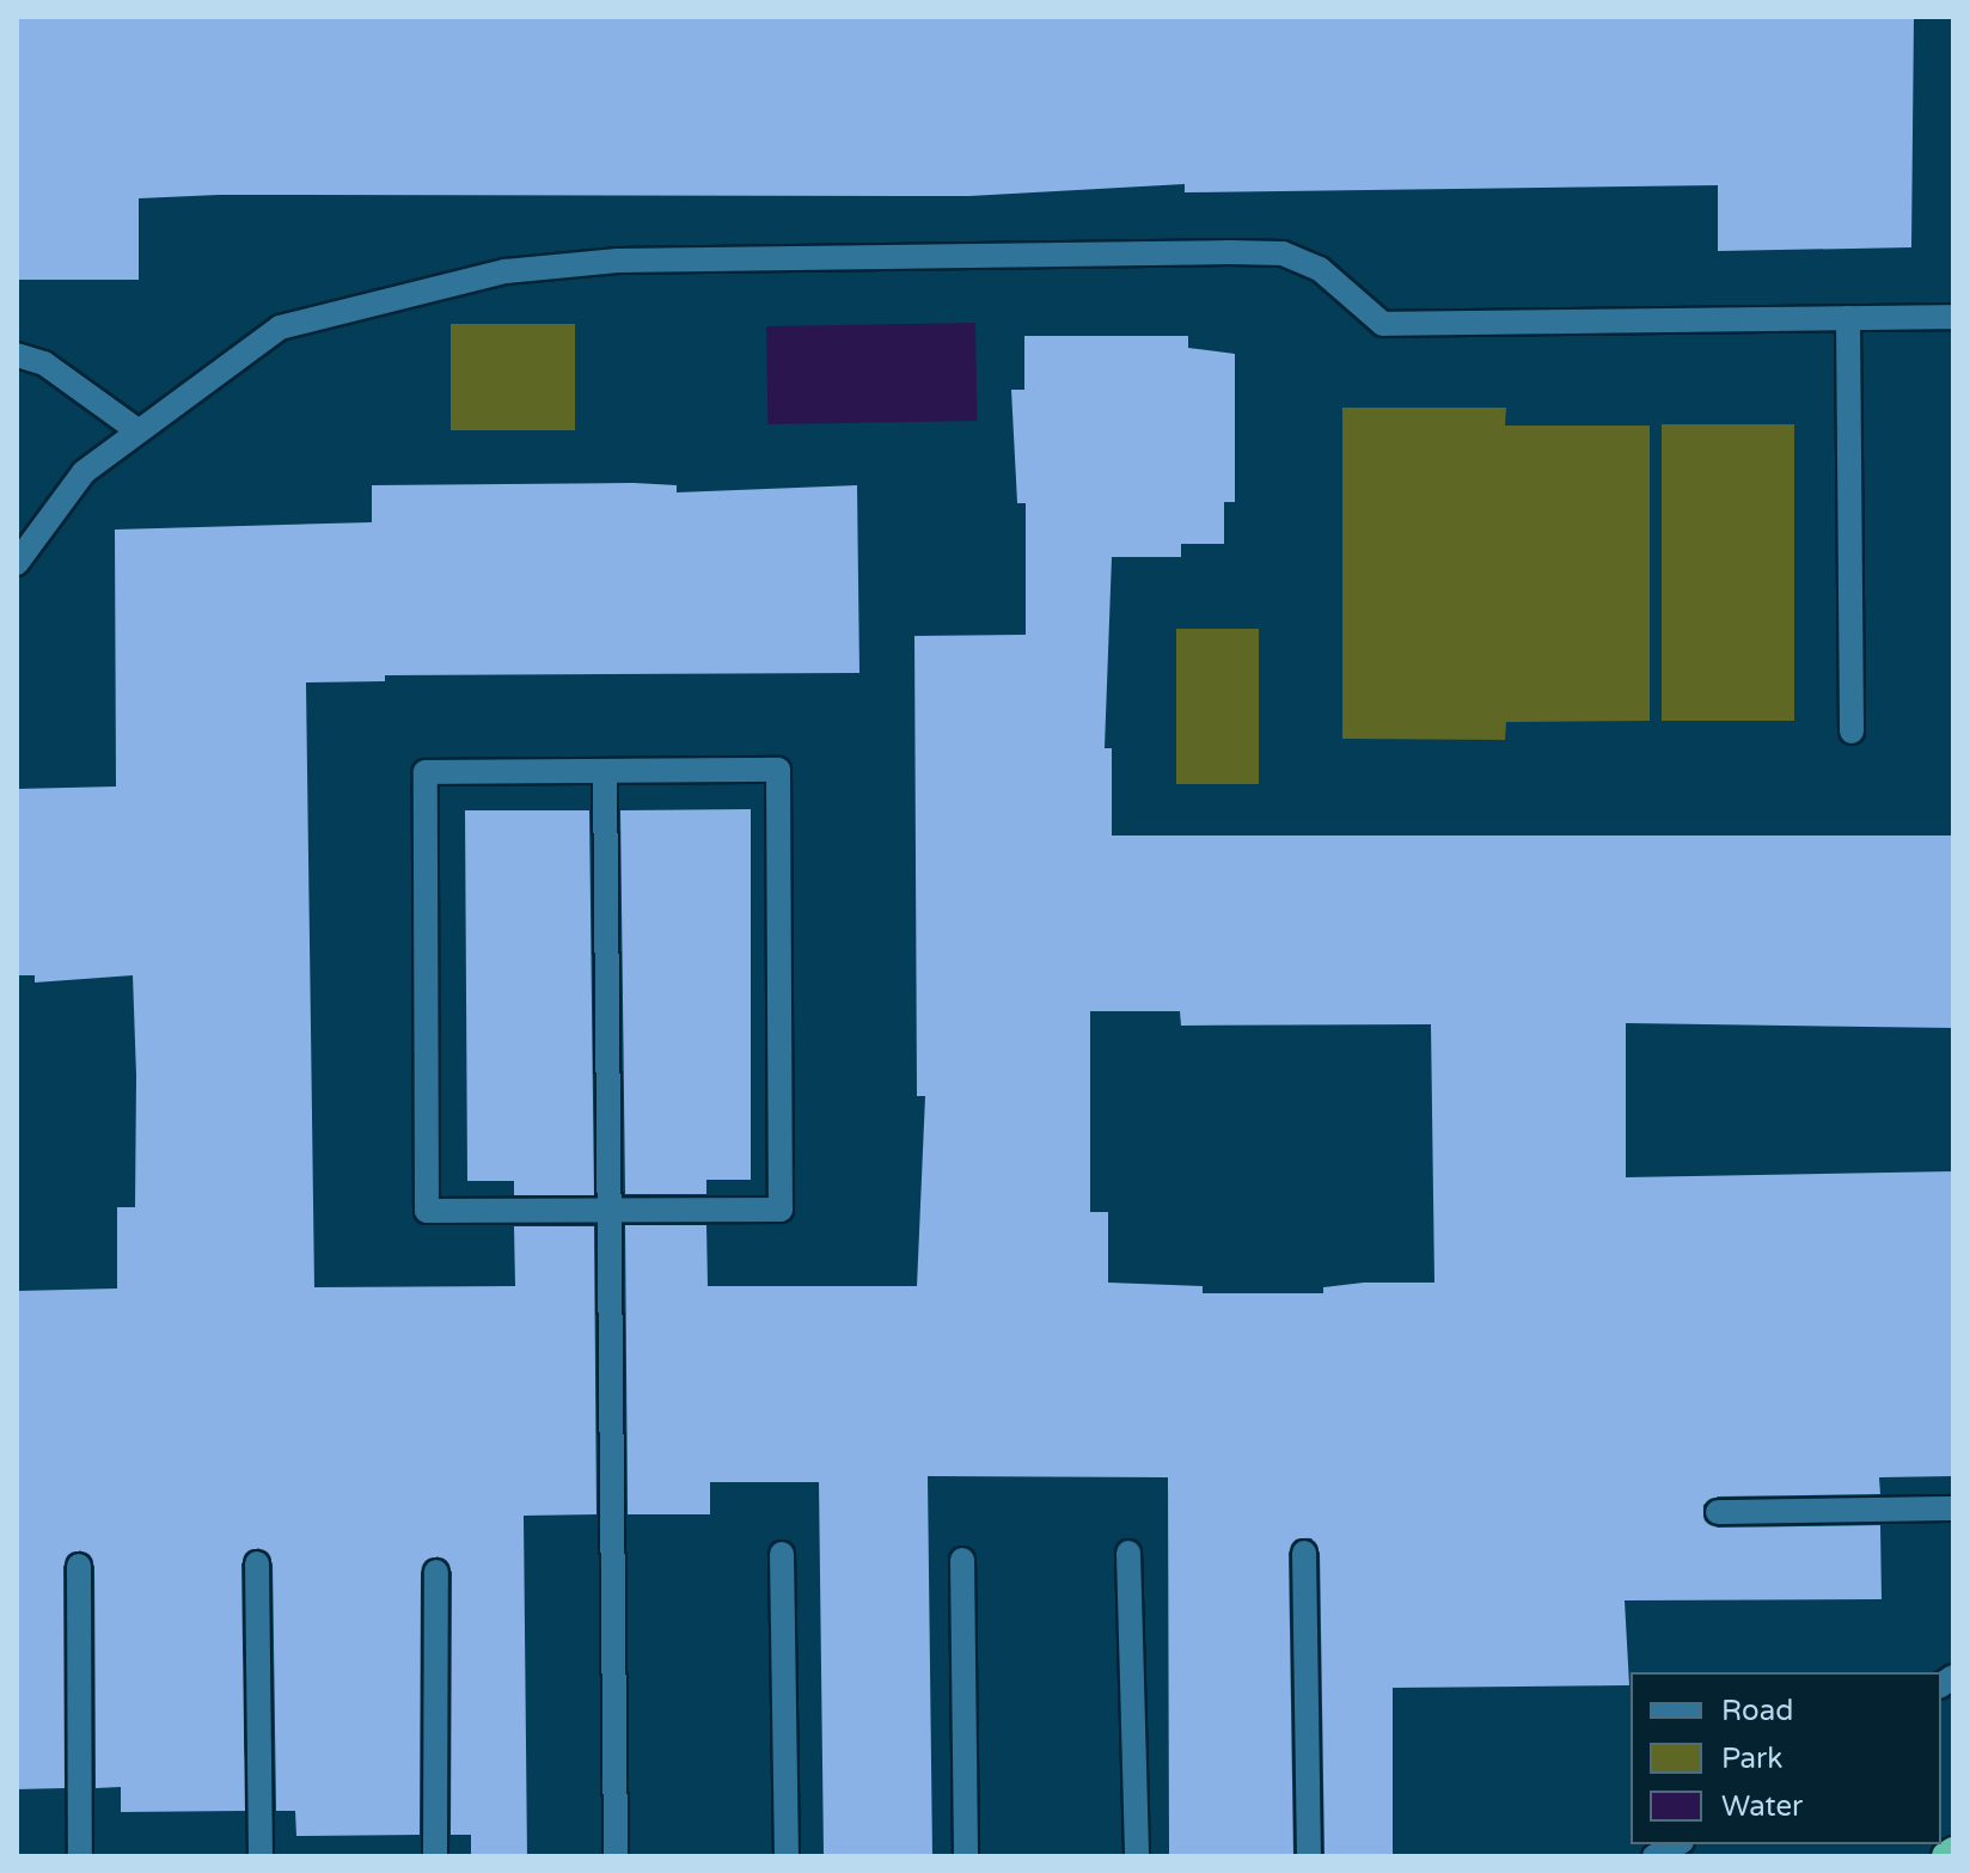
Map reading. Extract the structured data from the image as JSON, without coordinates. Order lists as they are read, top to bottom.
{
  "legend": ["Road", "Park", "Water"]
}
